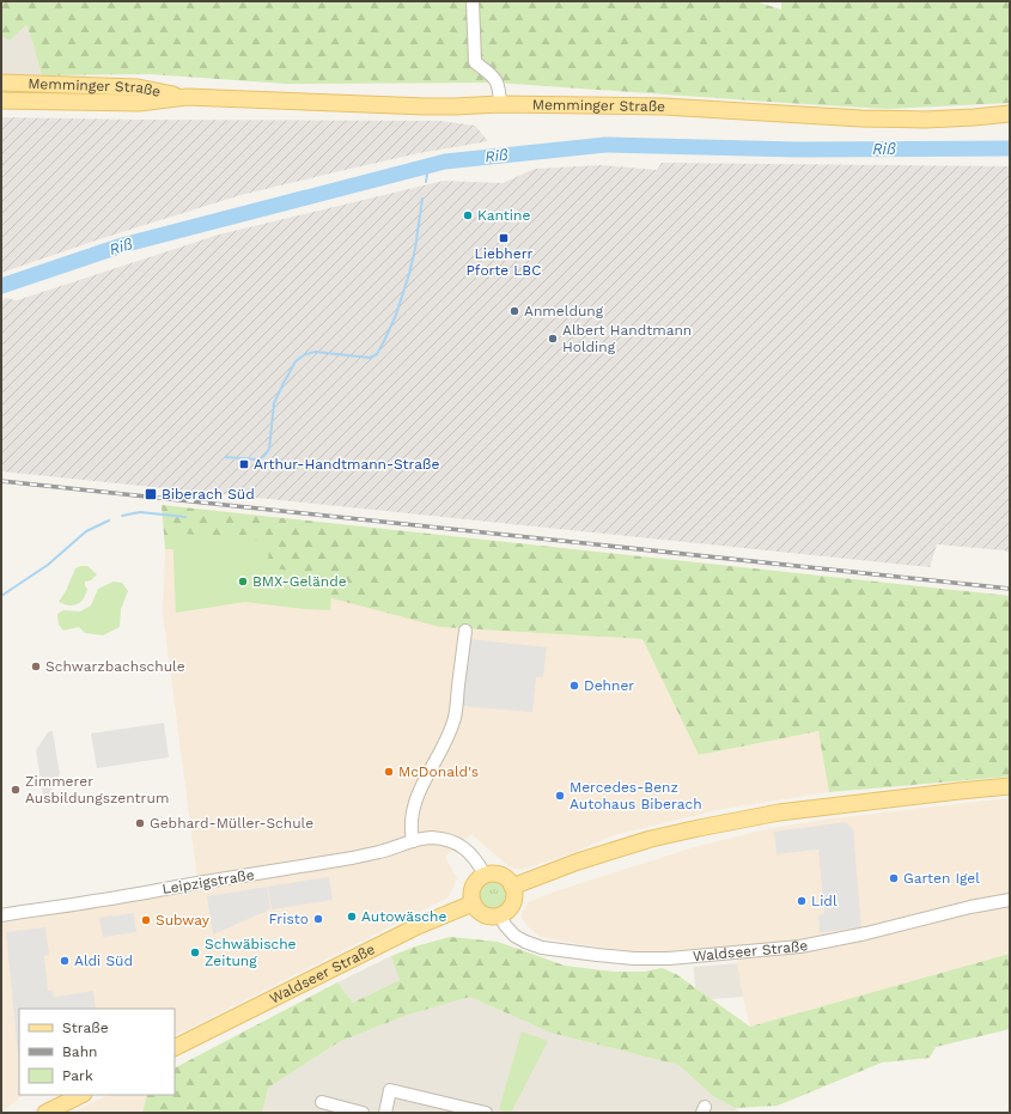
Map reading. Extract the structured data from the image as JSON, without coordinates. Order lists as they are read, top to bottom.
{
  "streets": {
    "main road": ["Memminger Straße", "Waldseer Straße"],
    "street": ["Leipzigstraße"]
  },
  "crossings": [
    ["Leipzigstraße", "Waldseer Straße"]
  ],
  "water": ["Riß"],
  "places": {
    "other": [
      "Kantine",
      "Anmeldung",
      "Albert Handtmann Holding",
      "BMX-Gelände",
      "Schwarzbachschule",
      "Dehner",
      "McDonald's",
      "Zimmerer Ausbildungszentrum",
      "Mercedes-Benz Autohaus Biberach",
      "Gebhard-Müller-Schule",
      "Garten Igel",
      "Lidl",
      "Autowäsche",
      "Fristo",
      "Subway",
      "Schwäbische Zeitung",
      "Aldi Süd"
    ],
    "transit": ["Liebherr Pforte LBC", "Arthur-Handtmann-Straße", "Biberach Süd"]
  },
  "legend": ["Straße", "Bahn", "Park"]
}
